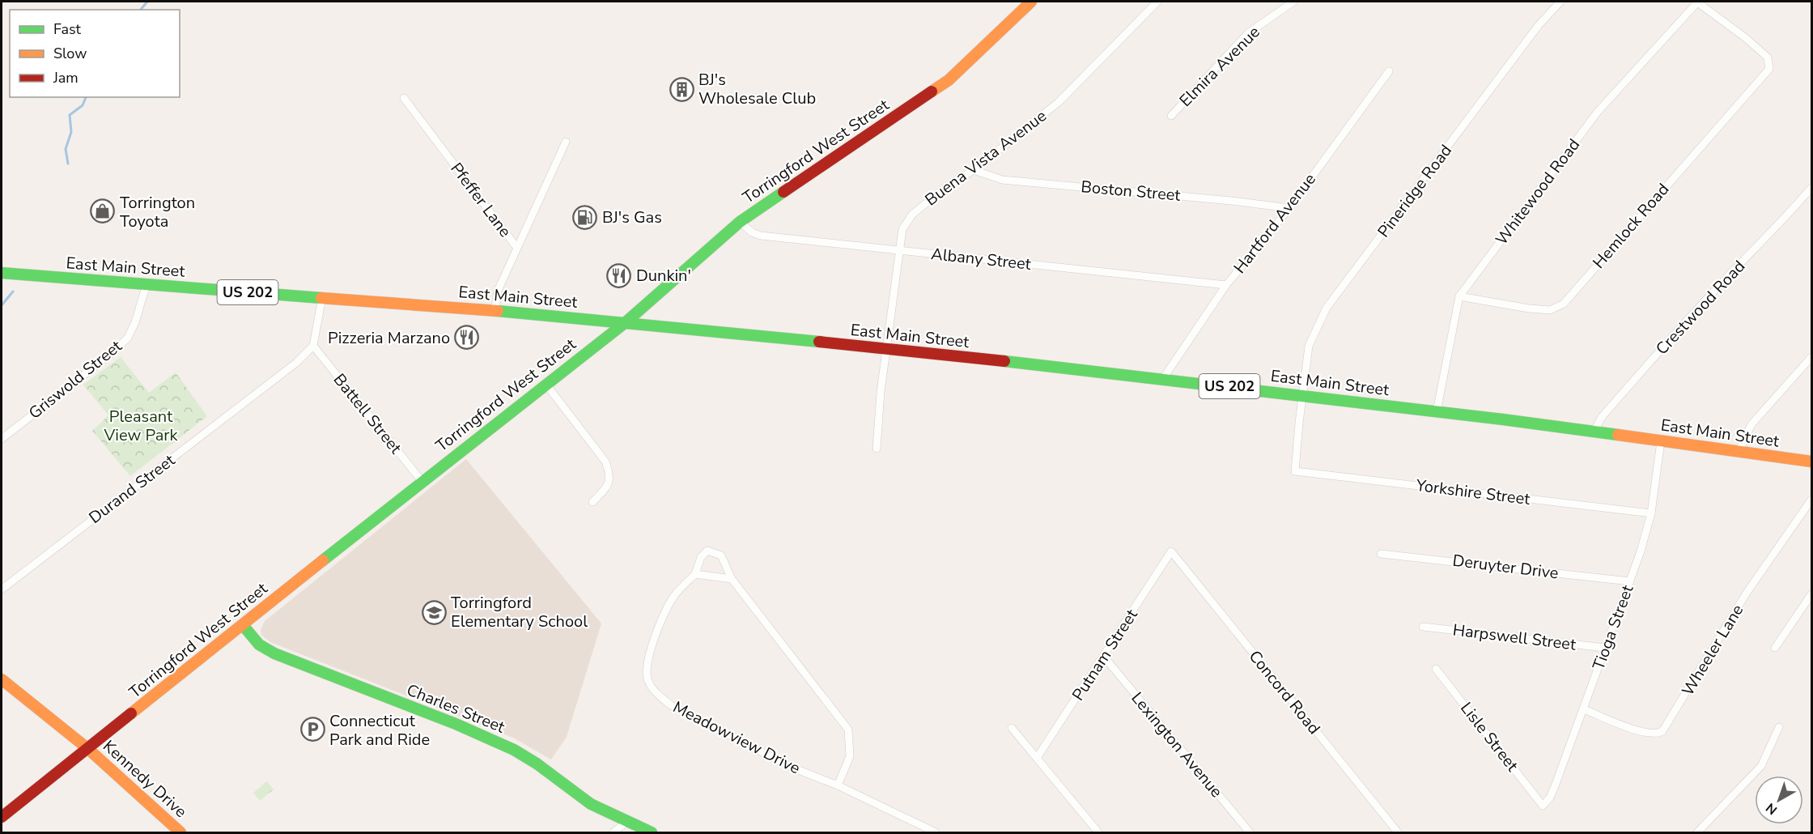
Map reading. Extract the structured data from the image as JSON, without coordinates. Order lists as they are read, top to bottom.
{
  "streets": {
    "main road": [
      "Torringford West Street",
      "East Main Street",
      "US 202",
      "Charles Street",
      "Kennedy Drive"
    ],
    "street": [
      "Elmira Avenue",
      "Buena Vista Avenue",
      "Boston Street",
      "Pineridge Road",
      "Whitewood Road",
      "Pfeffer Lane",
      "Hartford Avenue",
      "Hemlock Road",
      "Albany Street",
      "Crestwood Road",
      "Griswold Street",
      "Battell Street",
      "Durand Street",
      "Yorkshire Street",
      "Deruyter Drive",
      "Tioga Street",
      "Harpswell Street",
      "Wheeler Lane",
      "Putnam Street",
      "Concord Road",
      "Lisle Street",
      "Meadowview Drive",
      "Lexington Avenue"
    ]
  },
  "crossings": [
    ["Torringford West Street", "Albany Street"],
    ["Torringford West Street", "East Main Street"],
    ["Torringford West Street", "Battell Street"],
    ["Torringford West Street", "Charles Street"],
    ["Torringford West Street", "Kennedy Drive"],
    ["Buena Vista Avenue", "Boston Street"],
    ["Buena Vista Avenue", "Albany Street"],
    ["Buena Vista Avenue", "East Main Street"],
    ["Boston Street", "Hartford Avenue"],
    ["Pineridge Road", "East Main Street"],
    ["Pineridge Road", "Yorkshire Street"],
    ["Whitewood Road", "Hemlock Road"],
    ["Whitewood Road", "East Main Street"],
    ["Pfeffer Lane", "East Main Street"],
    ["Hartford Avenue", "Albany Street"],
    ["Hartford Avenue", "East Main Street"],
    ["East Main Street", "Crestwood Road"],
    ["East Main Street", "Griswold Street"],
    ["East Main Street", "Yorkshire Street"],
    ["East Main Street", "Tioga Street"],
    ["Battell Street", "Durand Street"],
    ["Yorkshire Street", "Tioga Street"],
    ["Deruyter Drive", "Tioga Street"],
    ["Tioga Street", "Harpswell Street"],
    ["Tioga Street", "Wheeler Lane"],
    ["Tioga Street", "Lisle Street"],
    ["Putnam Street", "Concord Road"],
    ["Putnam Street", "Lexington Avenue"]
  ],
  "parks": ["Pleasant View Park"],
  "places": {
    "building": ["BJ's Wholesale Club"],
    "shop": ["Torrington Toyota"],
    "fuel station": ["BJ's Gas"],
    "restaurant": ["Dunkin'", "Pizzeria Marzano"],
    "school or university": ["Torringford Elementary School"],
    "parking": ["Connecticut Park and Ride"]
  },
  "legend": ["Fast", "Slow", "Jam"],
  "north": "bottom left"
}
